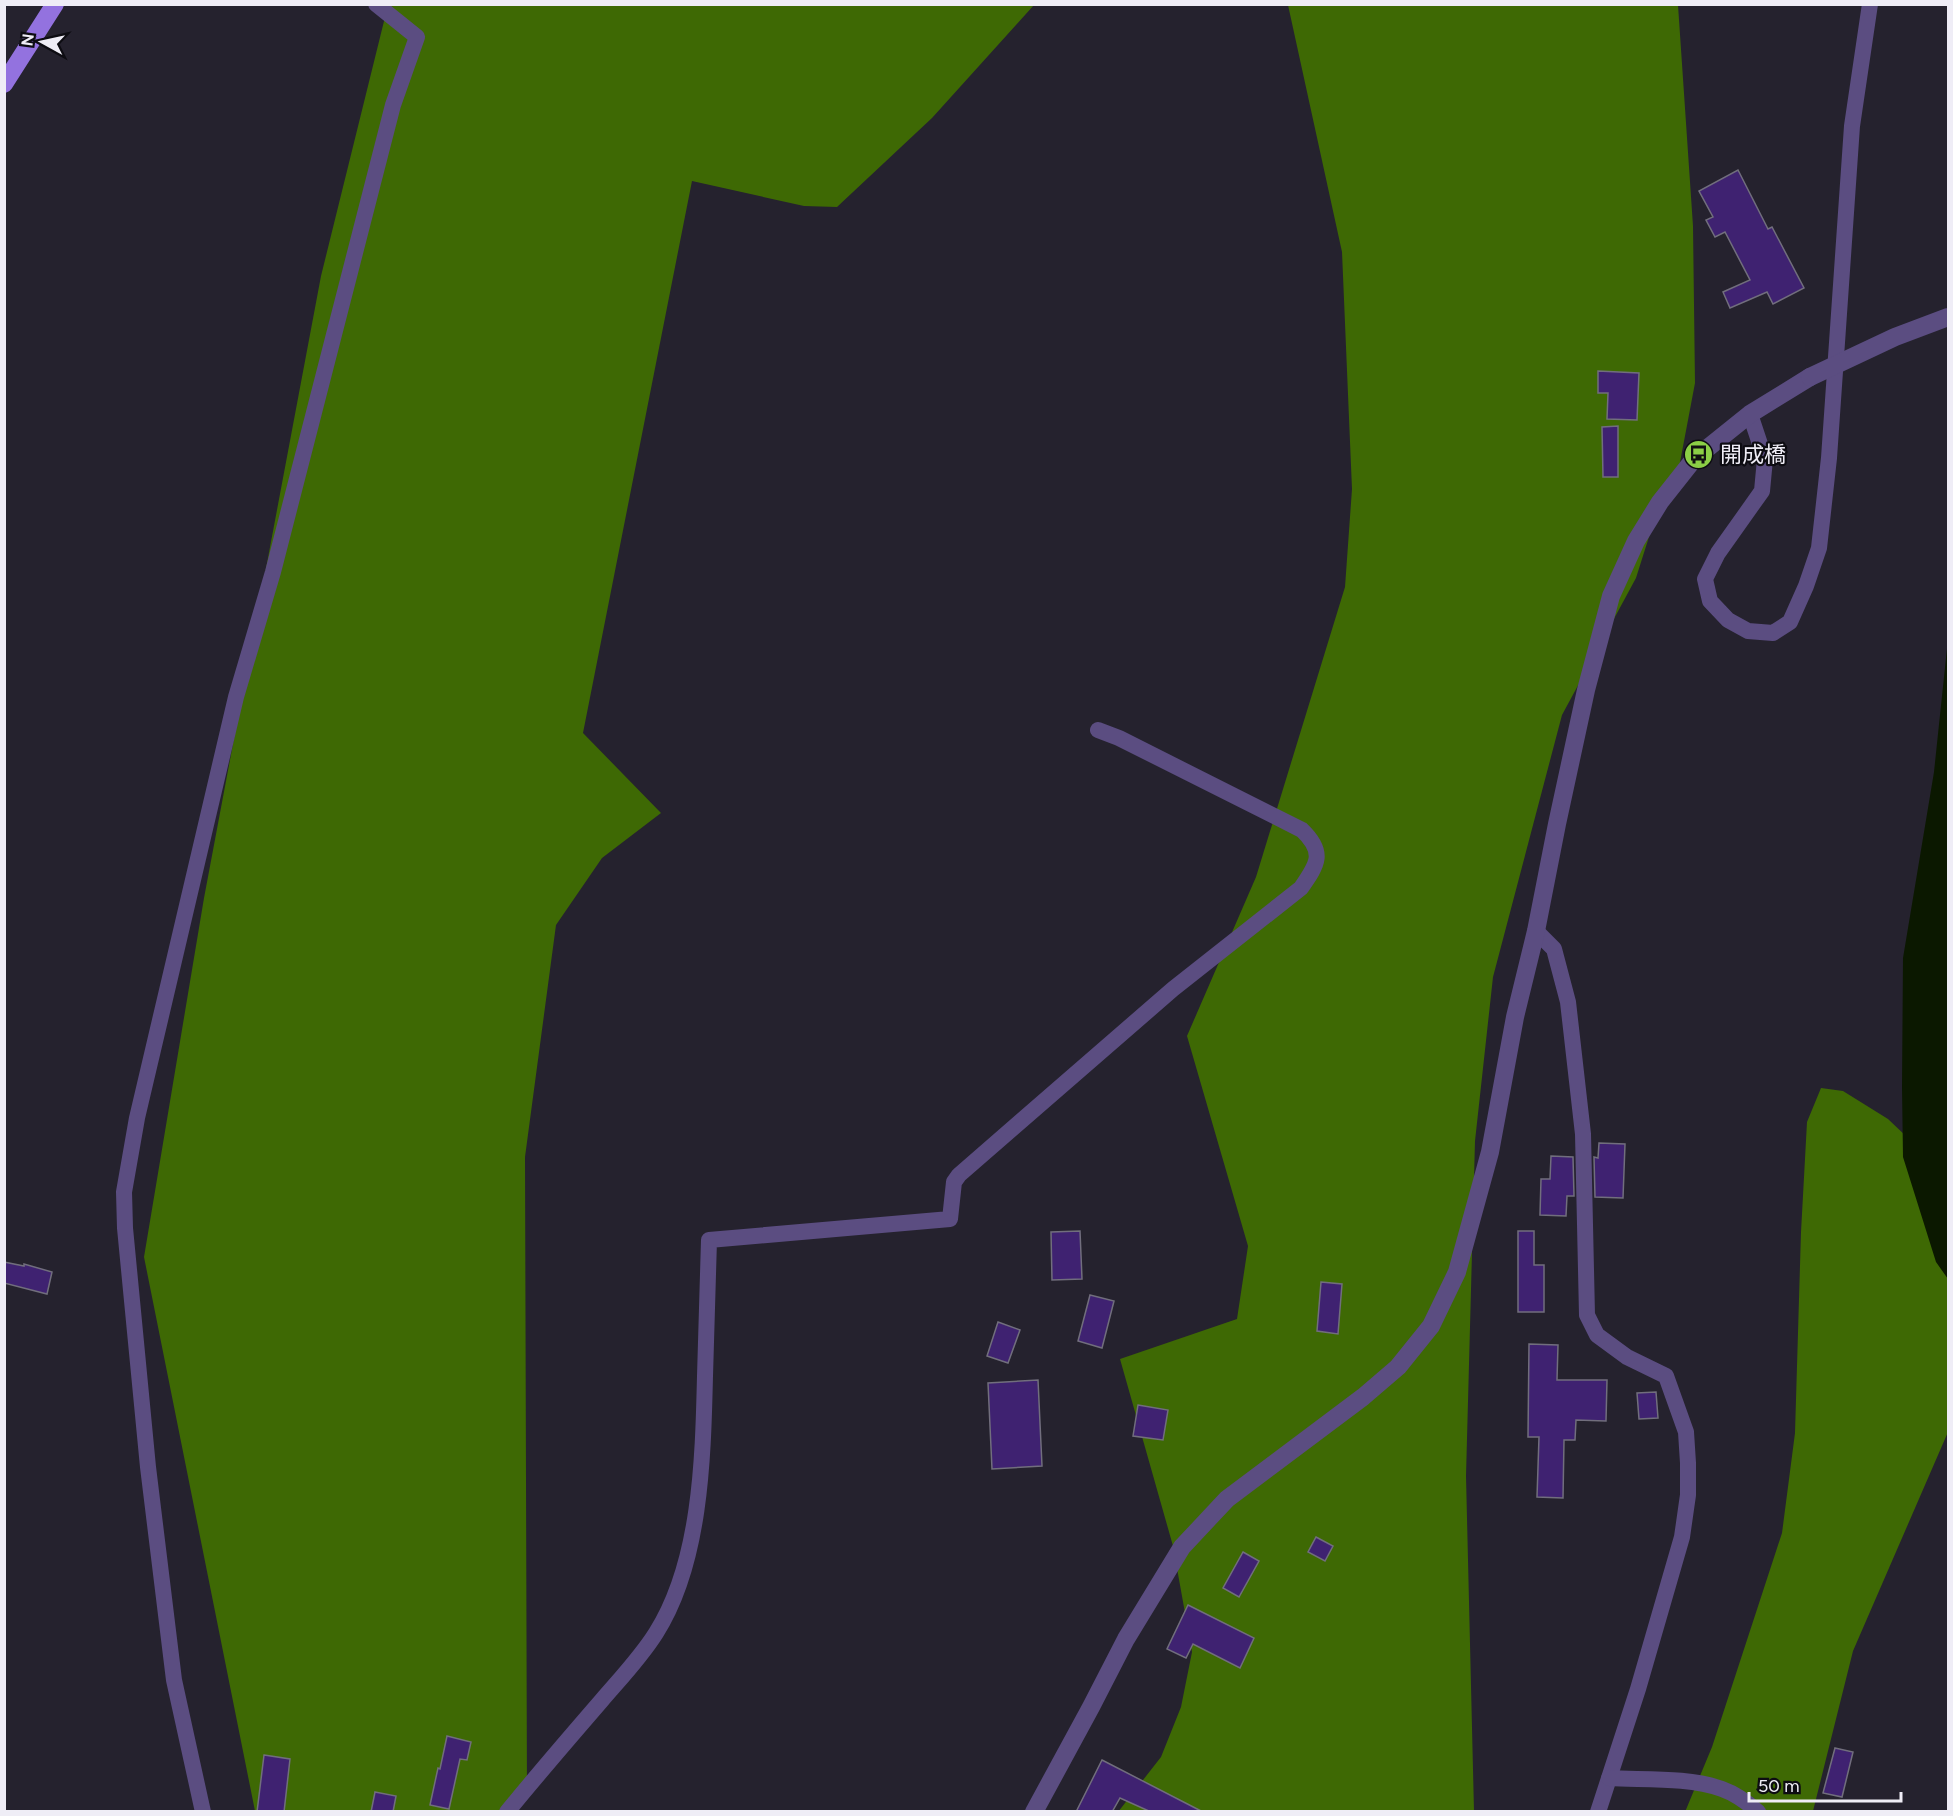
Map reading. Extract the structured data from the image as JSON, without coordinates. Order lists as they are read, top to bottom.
{
  "places": {
    "bus stop": ["開成橋"]
  },
  "scale_bar": "50 m",
  "north": "left"
}
